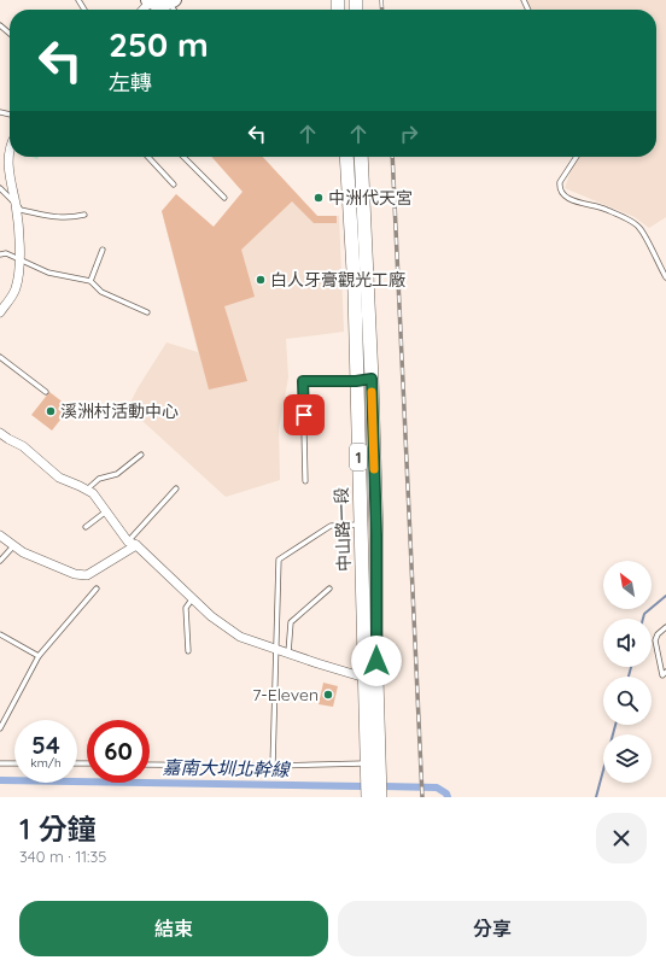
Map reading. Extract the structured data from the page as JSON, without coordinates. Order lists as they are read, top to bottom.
{
  "streets": {
    "main road": ["1", "中山路一段"]
  },
  "crossings": [
    ["1", "中山路一段"]
  ],
  "water": ["嘉南大圳北幹線"],
  "places": [
    "中洲代天宮",
    "白人牙膏觀光工廠",
    "溪洲村活動中心",
    "7-Eleven"
  ],
  "north": "top left",
  "page": {
    "turn": ["250 m", "左轉"],
    "speed": "54 km/h",
    "limit": "60",
    "heading": ["1 分鐘", "340 m · 11:35"],
    "buttons": ["結束", "分享"]
  }
}
